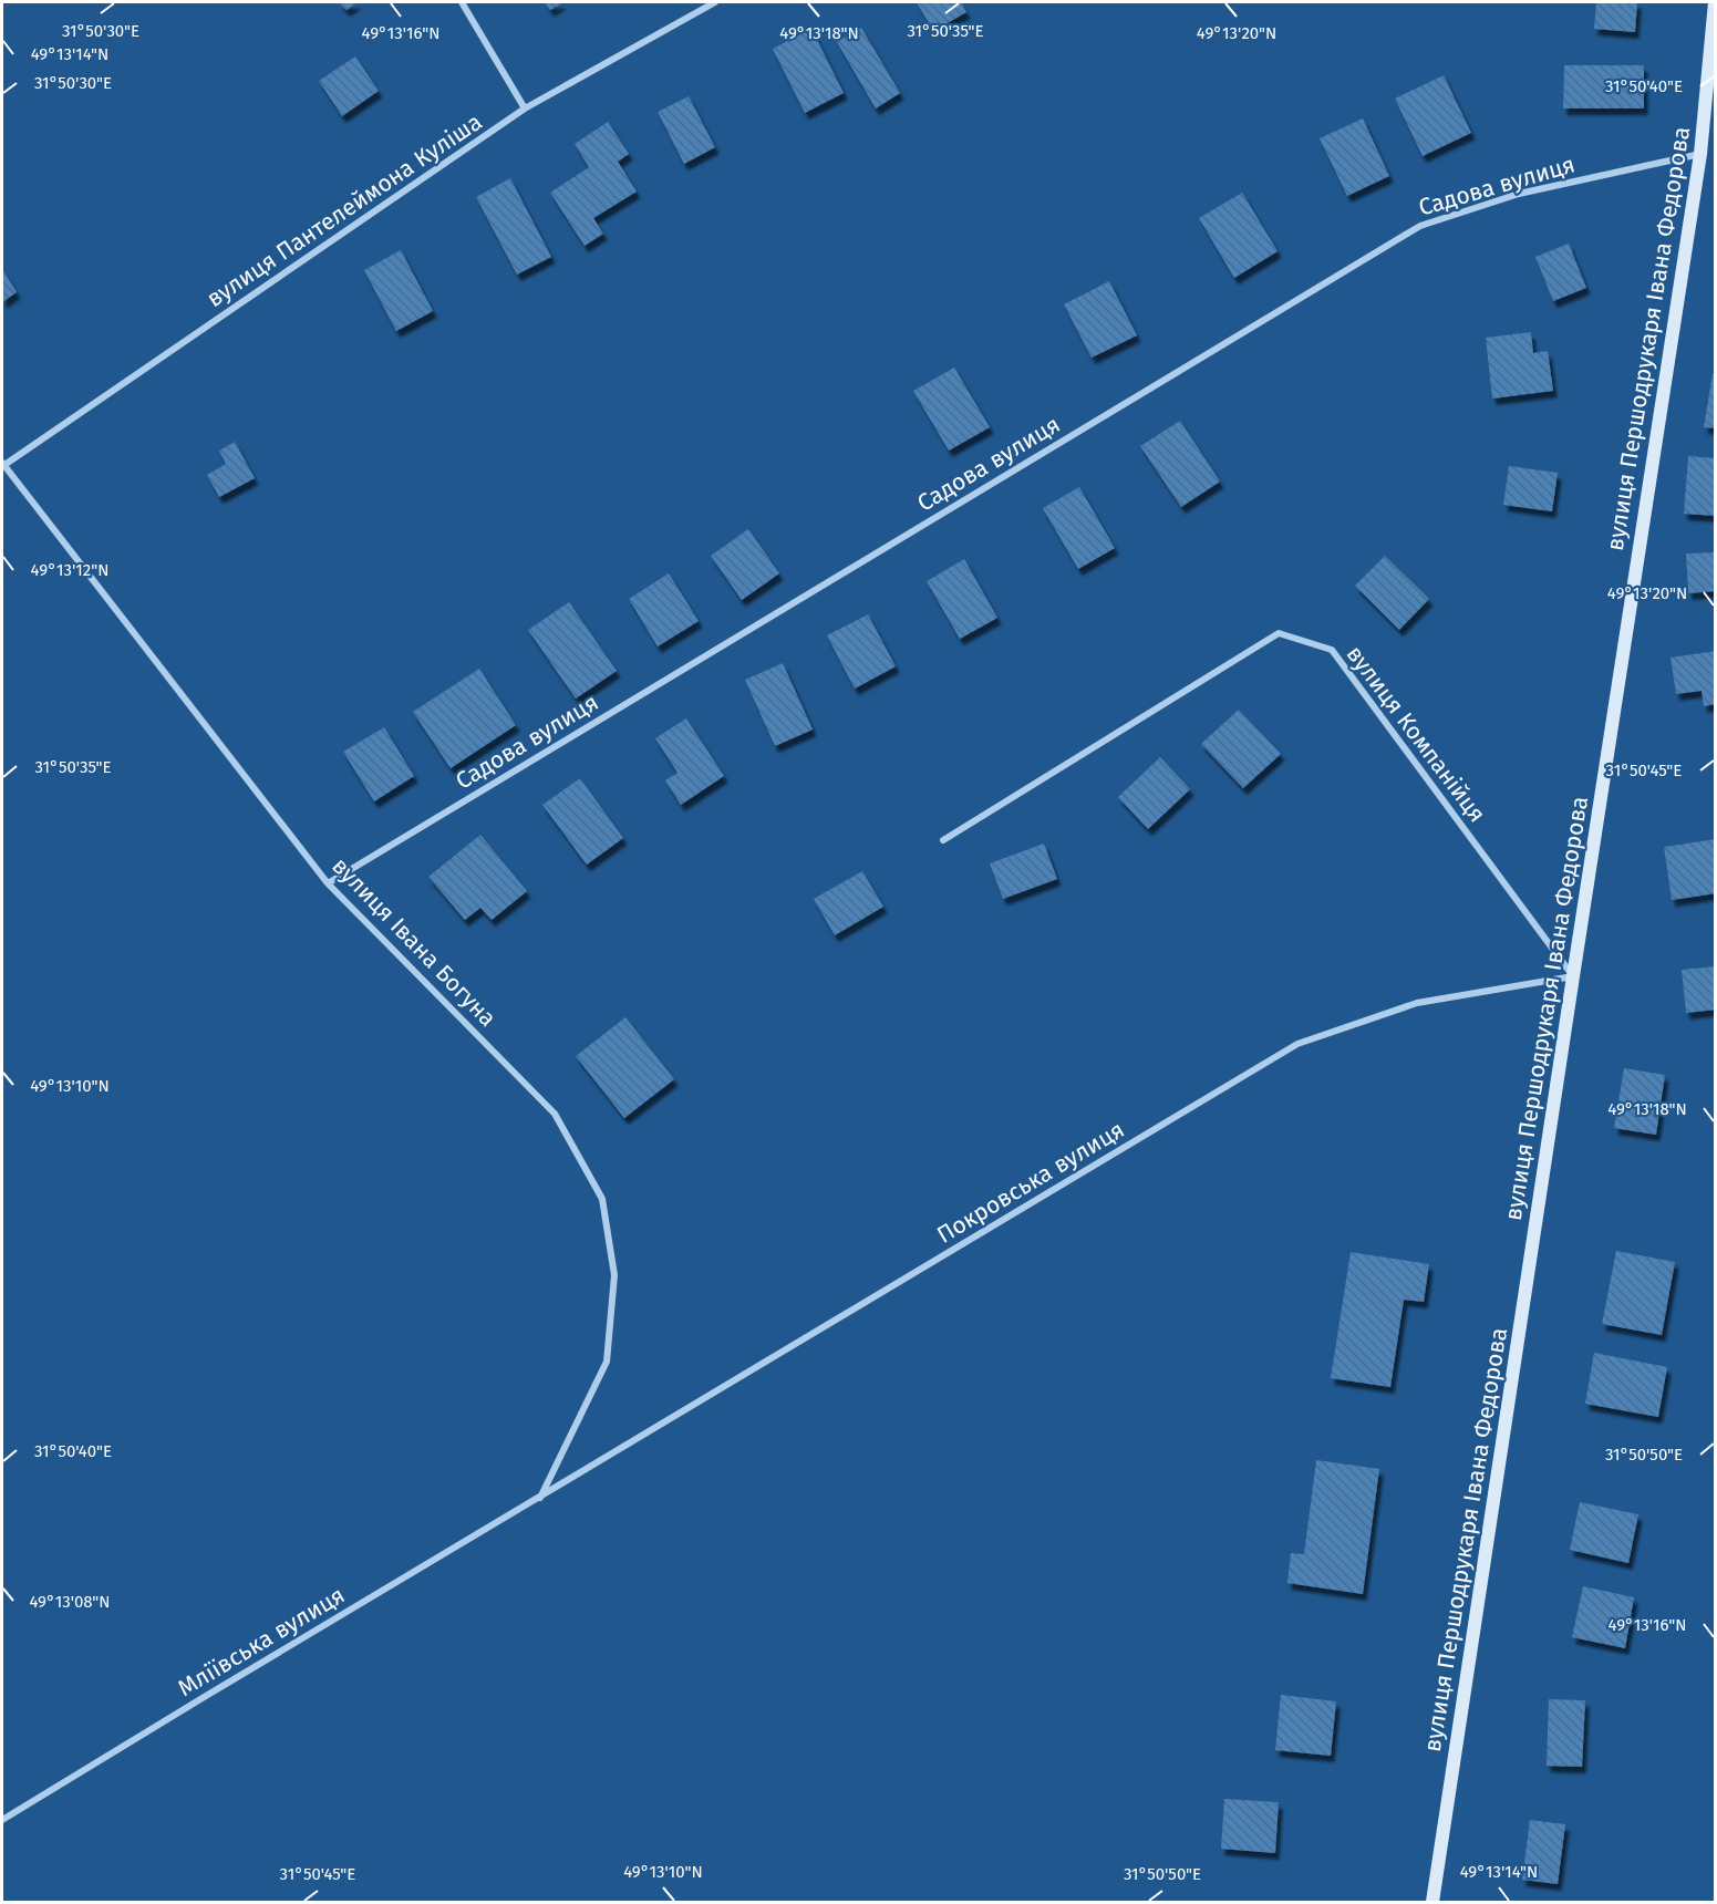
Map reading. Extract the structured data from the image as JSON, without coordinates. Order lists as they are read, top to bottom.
{
  "streets": {
    "street": [
      "Садова вулиця",
      "вулиця Пантелеймона Куліша",
      "вулиця Першодрукаря Івана Федорова",
      "вулиця Компанійця",
      "вулиця Івана Богуна",
      "Покровська вулиця",
      "Мліївська вулиця"
    ]
  },
  "crossings": [
    ["Садова вулиця", "вулиця Першодрукаря Івана Федорова"],
    ["Садова вулиця", "вулиця Івана Богуна"],
    ["вулиця Пантелеймона Куліша", "вулиця Івана Богуна"],
    ["вулиця Першодрукаря Івана Федорова", "вулиця Компанійця"],
    ["вулиця Першодрукаря Івана Федорова", "Покровська вулиця"],
    ["вулиця Компанійця", "Покровська вулиця"],
    ["вулиця Івана Богуна", "Покровська вулиця"],
    ["вулиця Івана Богуна", "Мліївська вулиця"],
    ["Покровська вулиця", "Мліївська вулиця"]
  ],
  "coordinates": [
    "31°50'30\"E",
    "31°50'35\"E",
    "49°13'16\"N",
    "49°13'18\"N",
    "49°13'20\"N",
    "49°13'14\"N",
    "31°50'40\"E",
    "49°13'12\"N",
    "31°50'45\"E",
    "49°13'10\"N",
    "31°50'50\"E",
    "49°13'08\"N"
  ]
}
